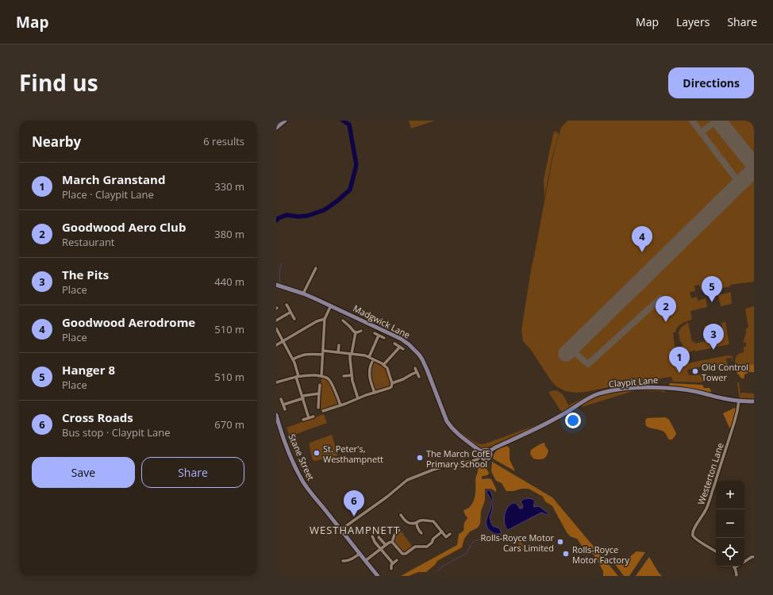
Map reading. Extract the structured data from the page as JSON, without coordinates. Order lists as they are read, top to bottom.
{
  "streets": {
    "street": [
      "Madgwick Lane",
      "Claypit Lane",
      "Stane Street",
      "Westerton Lane"
    ]
  },
  "crossings": [
    ["Madgwick Lane", "Claypit Lane"],
    ["Claypit Lane", "Westerton Lane"]
  ],
  "districts": ["WESTHAMPNETT"],
  "places": [
    "Old Control Tower",
    "St. Peter's, Westhampnett",
    "The March CofE Primary School",
    "Rolls-Royce Motor Cars Limited",
    "Rolls-Royce Motor Factory"
  ],
  "page": {
    "header": "Map",
    "nav": ["Map", "Layers", "Share"],
    "title": "Find us",
    "buttons": [
      "Directions",
      ["Save", "Share"]
    ],
    "heading": ["Nearby", "6 results"],
    "list": [
      {
        "mark": "1",
        "name": "March Granstand",
        "note": "Place · Claypit Lane",
        "value": "330 m"
      },
      {
        "mark": "2",
        "name": "Goodwood Aero Club",
        "note": "Restaurant",
        "value": "380 m"
      },
      {
        "mark": "3",
        "name": "The Pits",
        "note": "Place",
        "value": "440 m"
      },
      {
        "mark": "4",
        "name": "Goodwood Aerodrome",
        "note": "Place",
        "value": "510 m"
      },
      {
        "mark": "5",
        "name": "Hanger 8",
        "note": "Place",
        "value": "510 m"
      },
      {
        "mark": "6",
        "name": "Cross Roads",
        "note": "Bus stop · Claypit Lane",
        "value": "670 m"
      }
    ],
    "pins": [
      "4",
      "5",
      "2",
      "3",
      "1",
      "6"
    ],
    "map_buttons": ["+", "−"]
  }
}
